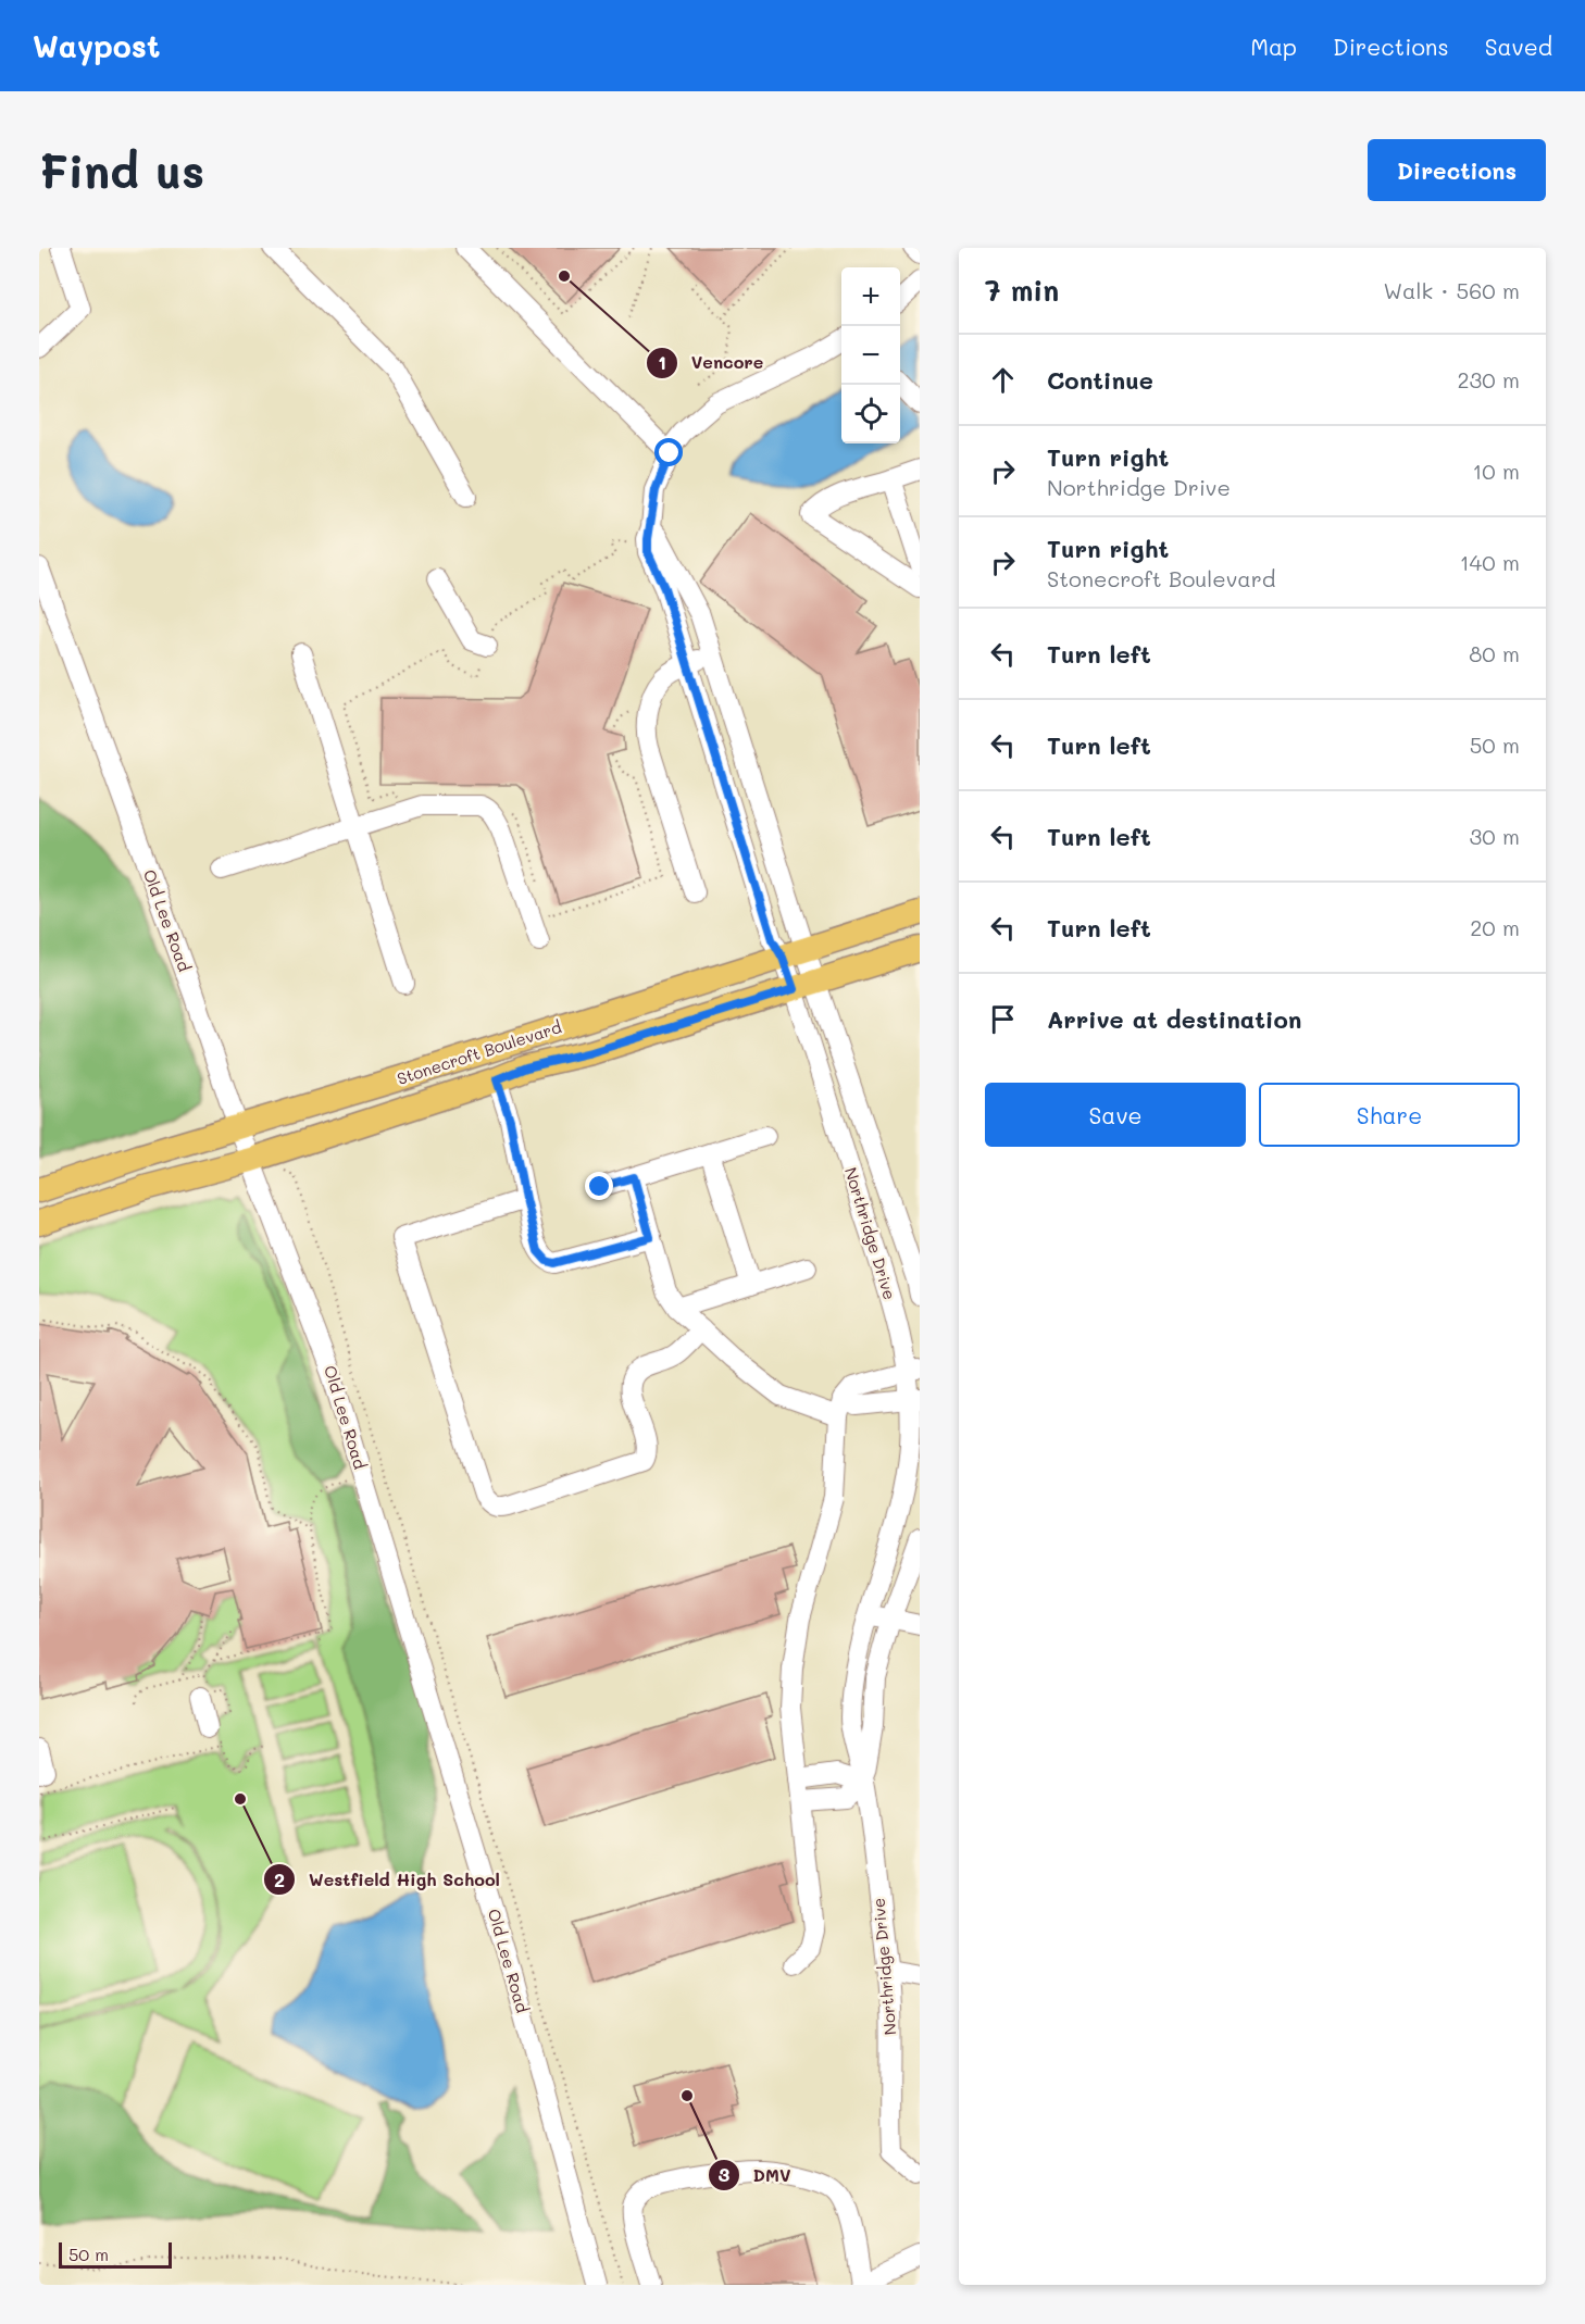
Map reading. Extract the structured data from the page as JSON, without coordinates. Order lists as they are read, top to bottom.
{
  "streets": {
    "main road": ["Stonecroft Boulevard"],
    "street": ["Old Lee Road", "Northridge Drive"]
  },
  "crossings": [
    ["Old Lee Road", "Stonecroft Boulevard"],
    ["Stonecroft Boulevard", "Northridge Drive"]
  ],
  "places": ["Vencore", "Westfield High School", "DMV"],
  "scale_bar": "50 m",
  "page": {
    "header": "Waypost",
    "nav": ["Map", "Directions", "Saved"],
    "buttons": [
      "Directions",
      ["Save", "Share"]
    ],
    "title": "Find us",
    "heading": ["7 min", "Walk · 560 m"],
    "map_buttons": ["+", "−"],
    "list": [
      ["Continue", "230 m"],
      ["Turn right", "Northridge Drive", "10 m"],
      ["Turn right", "Stonecroft Boulevard", "140 m"],
      ["Turn left", "80 m"],
      ["Turn left", "50 m"],
      ["Turn left", "30 m"],
      ["Turn left", "20 m"],
      "Arrive at destination"
    ],
    "scale": "50 m"
  }
}
